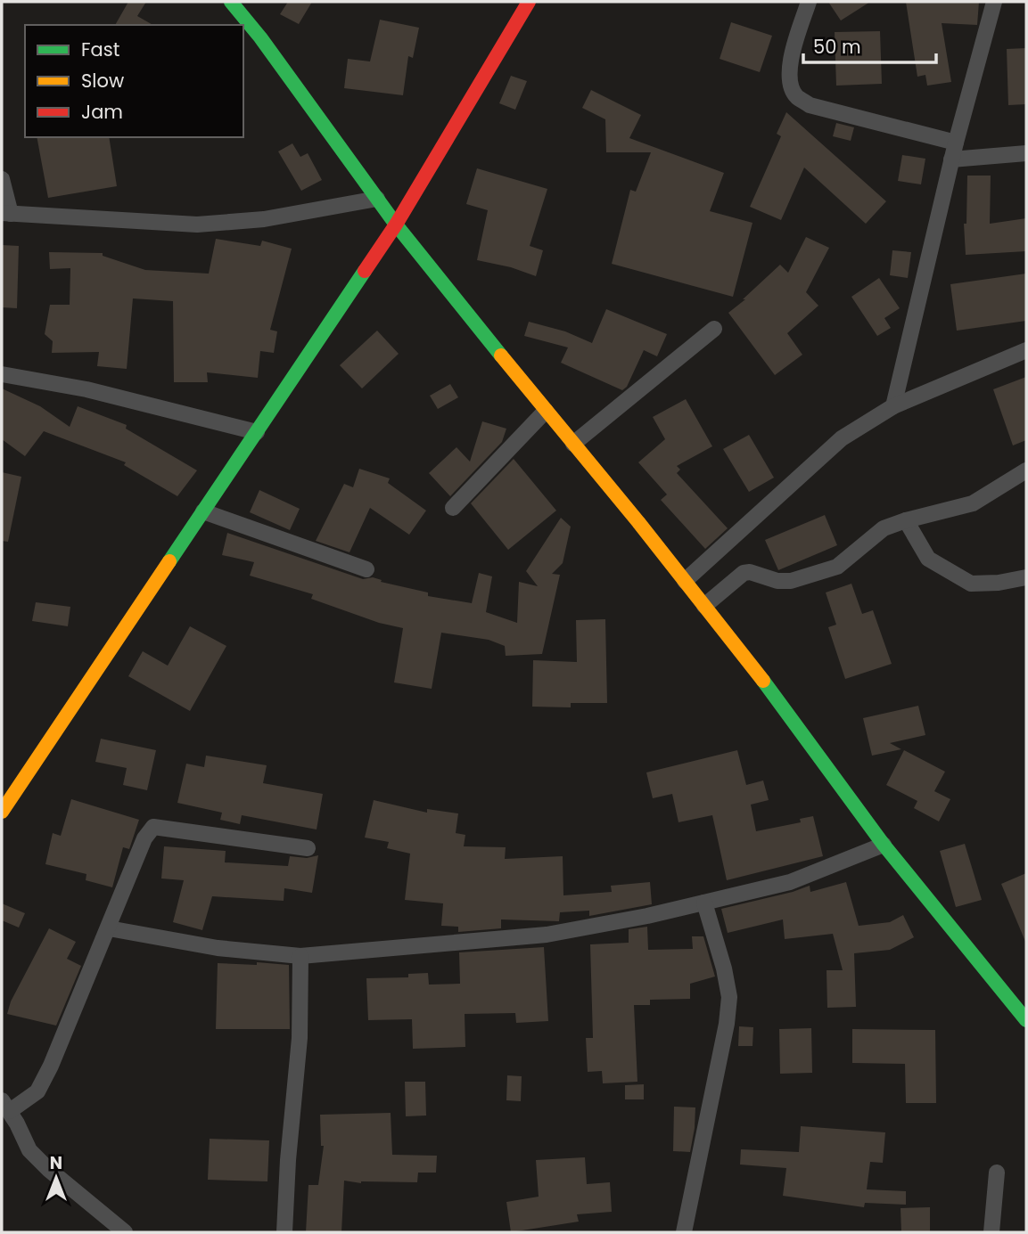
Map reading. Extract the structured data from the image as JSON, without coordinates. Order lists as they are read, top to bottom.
{
  "legend": ["Fast", "Slow", "Jam"],
  "scale_bar": "50 m",
  "north": "top"
}
